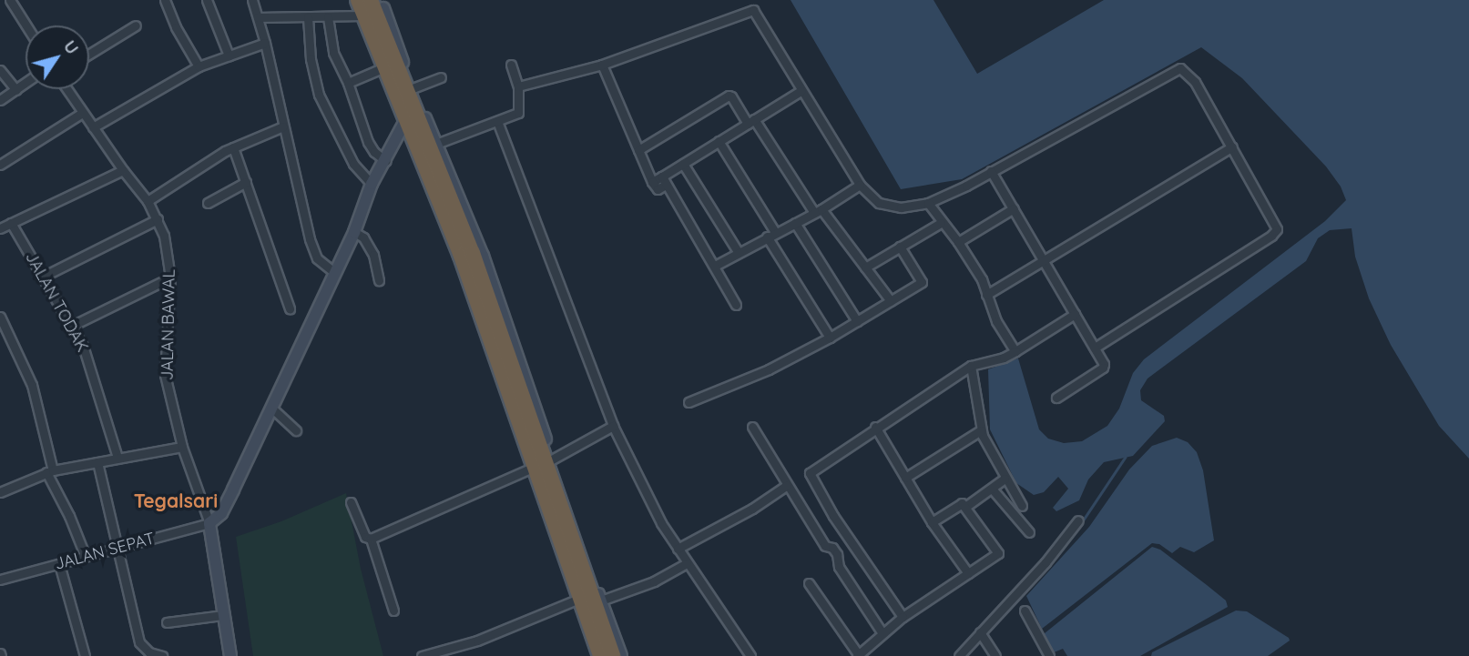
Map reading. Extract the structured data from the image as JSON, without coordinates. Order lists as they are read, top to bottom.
{
  "streets": {
    "street": ["JALAN TODAK", "JALAN BAWAL", "JALAN SEPAT"]
  },
  "crossings": [
    ["JALAN BAWAL", "JALAN SEPAT"]
  ],
  "districts": ["Tegalsari"],
  "north": "top right"
}
